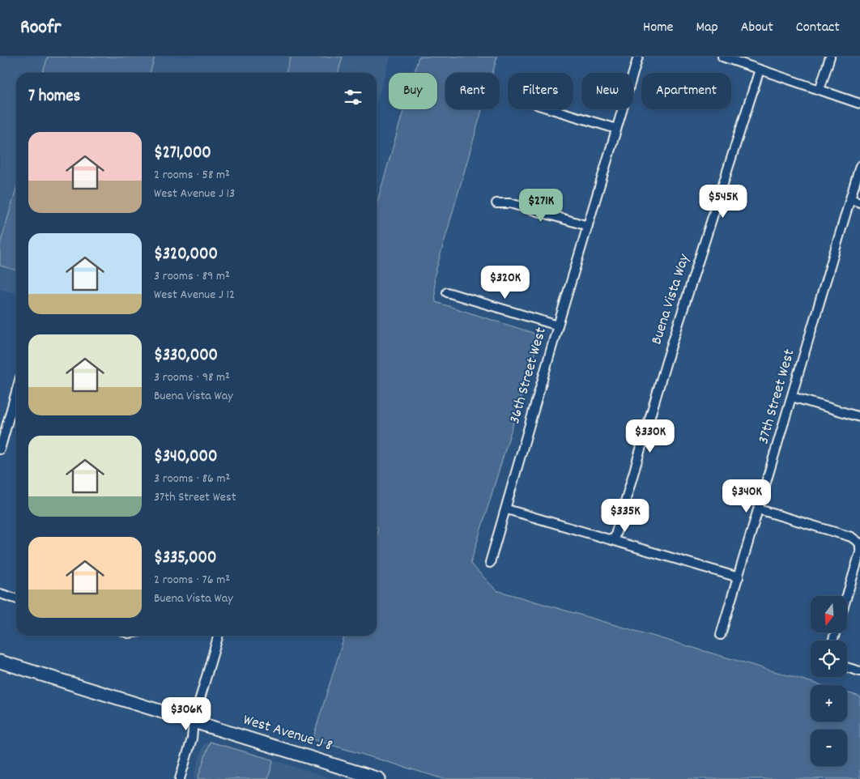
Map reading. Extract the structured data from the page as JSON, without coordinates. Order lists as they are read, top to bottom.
{
  "streets": {
    "street": [
      "Buena Vista Way",
      "36th Street West",
      "37th Street West",
      "West Avenue J 8"
    ]
  },
  "north": "bottom",
  "page": {
    "header": "Roofr",
    "nav": [
      "Home",
      "Map",
      "About",
      "Contact"
    ],
    "chip": [
      "Buy",
      "Rent",
      "Filters",
      "New",
      "Apartment"
    ],
    "heading": "7 homes",
    "list": [
      {
        "name": "$271,000",
        "note": "2 rooms · 58 m² · West Avenue J 13"
      },
      {
        "name": "$320,000",
        "note": "3 rooms · 89 m² · West Avenue J 12"
      },
      {
        "name": "$330,000",
        "note": "3 rooms · 98 m² · Buena Vista Way"
      },
      {
        "name": "$340,000",
        "note": "3 rooms · 86 m² · 37th Street West"
      },
      {
        "name": "$335,000",
        "note": "2 rooms · 76 m² · Buena Vista Way"
      }
    ],
    "price": [
      "$545K",
      "$271K",
      "$320K",
      "$330K",
      "$340K",
      "$335K",
      "$306K"
    ],
    "map_buttons": ["+", "−"]
  }
}
